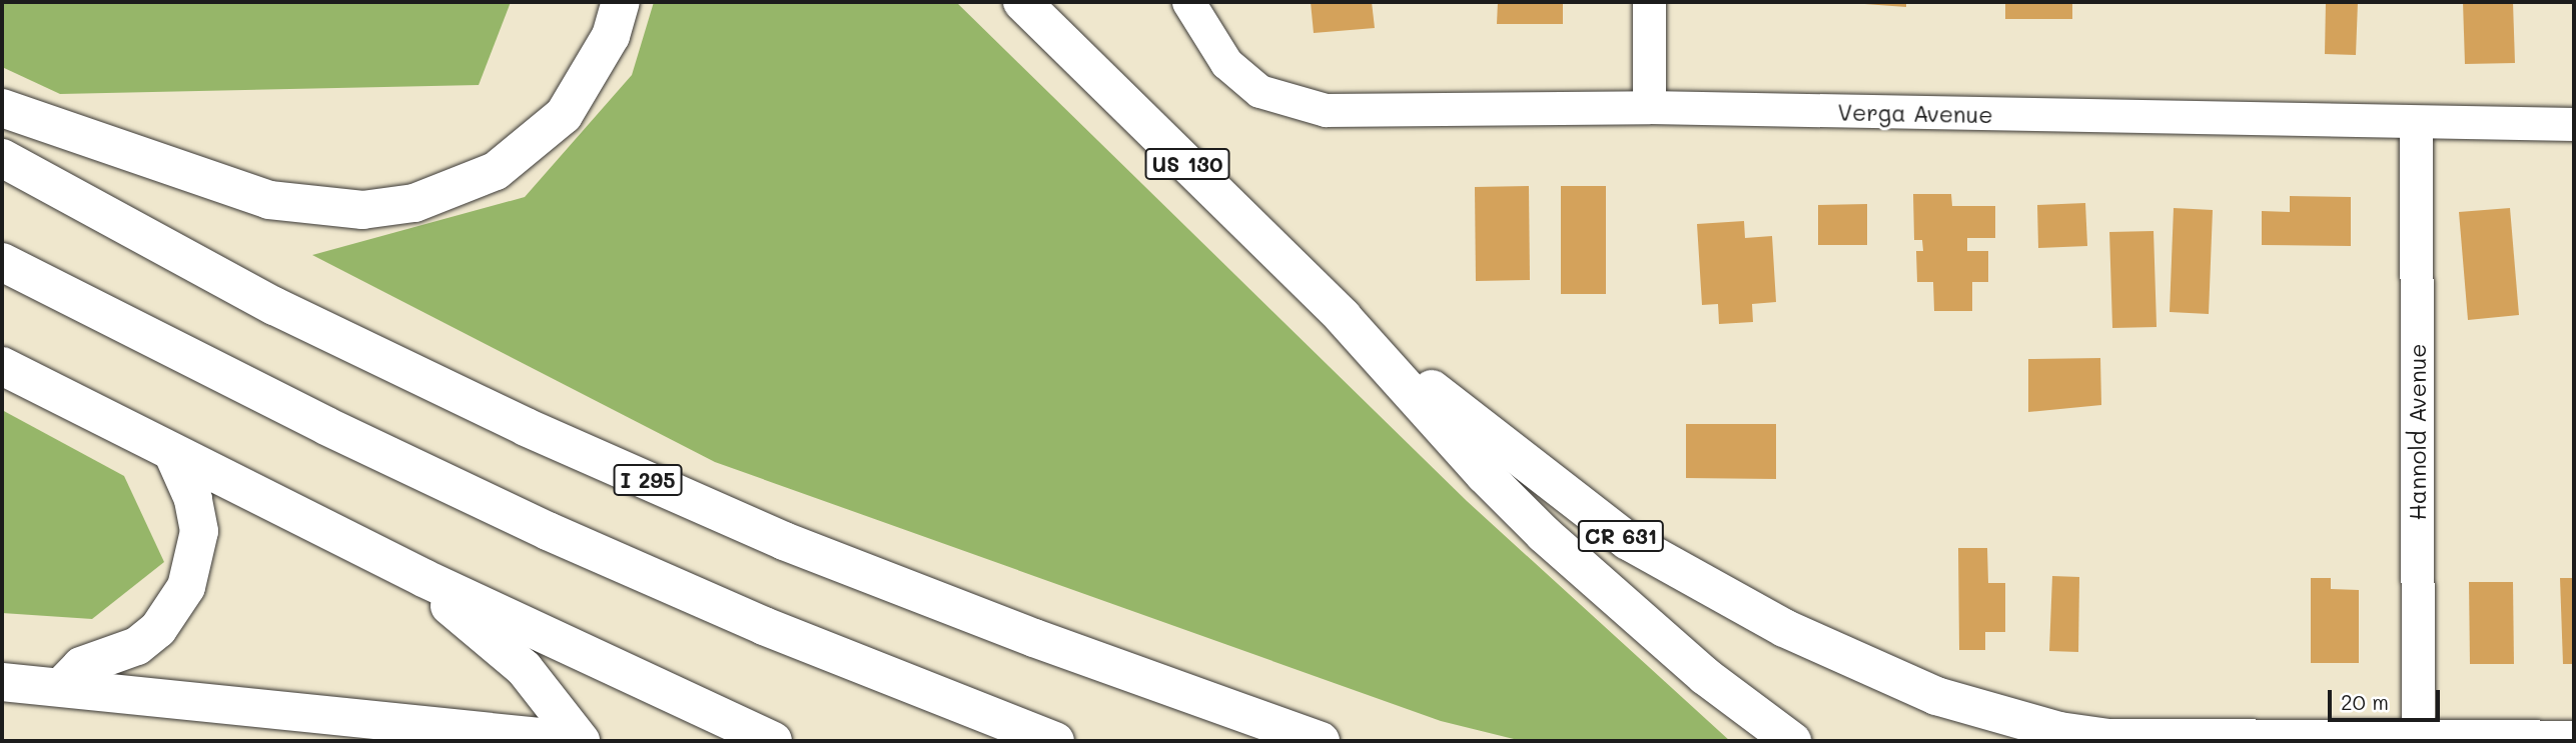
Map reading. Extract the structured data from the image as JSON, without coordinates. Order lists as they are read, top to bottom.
{
  "streets": {
    "main road": ["US 130", "I 295", "CR 631"],
    "street": ["Verga Avenue", "Hannold Avenue"]
  },
  "crossings": [
    ["Verga Avenue", "Hannold Avenue"],
    ["US 130", "CR 631"],
    ["Hannold Avenue", "CR 631"]
  ],
  "scale_bar": "20 m"
}
